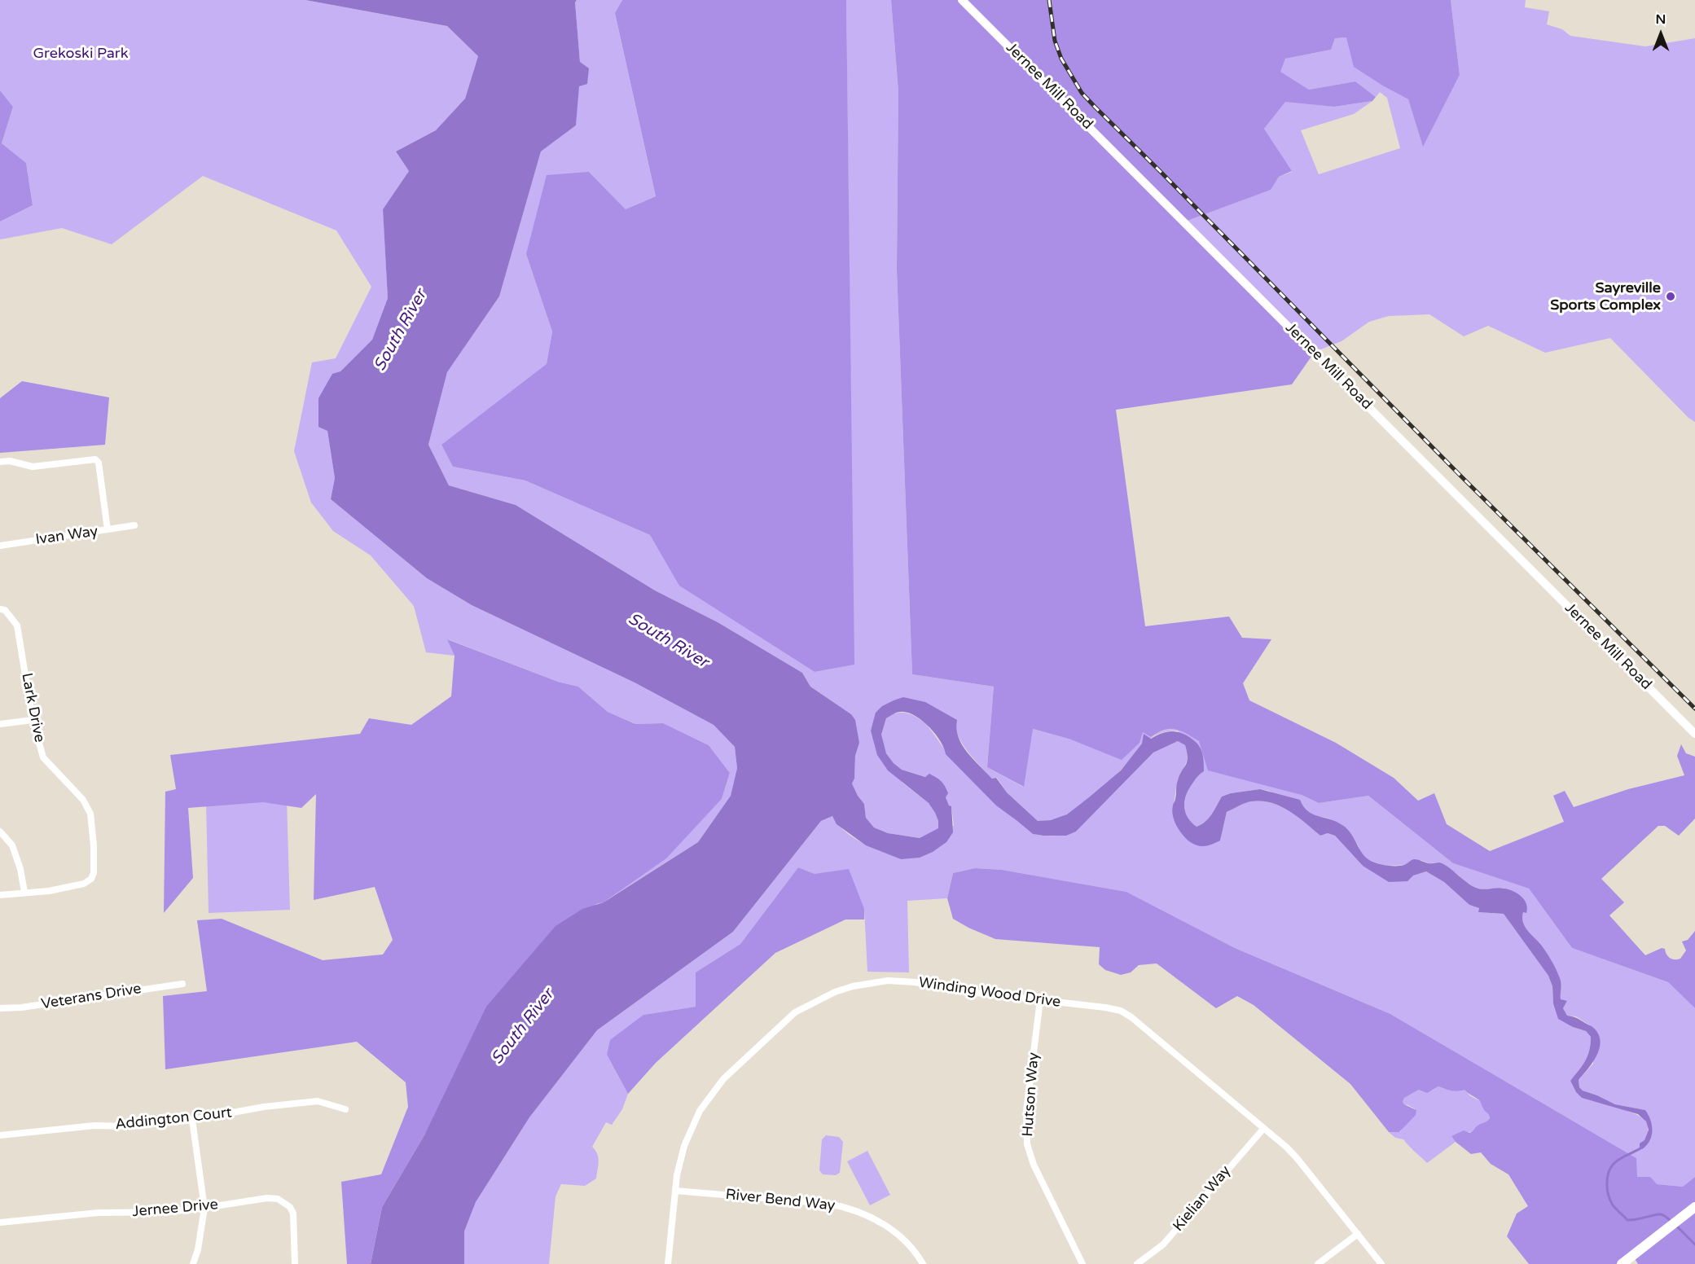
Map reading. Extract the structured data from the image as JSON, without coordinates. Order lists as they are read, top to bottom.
{
  "streets": {
    "street": [
      "Jernee Mill Road",
      "Ivan Way",
      "Lark Drive",
      "Winding Wood Drive",
      "Veterans Drive",
      "Hutson Way",
      "Addington Court",
      "Kielian Way",
      "River Bend Way",
      "Jernee Drive"
    ]
  },
  "crossings": [
    ["Winding Wood Drive", "Hutson Way"],
    ["Winding Wood Drive", "Kielian Way"],
    ["Winding Wood Drive", "River Bend Way"]
  ],
  "water": ["South River"],
  "parks": ["Grekoski Park"],
  "places": ["Sayreville Sports Complex"],
  "north": "top"
}
